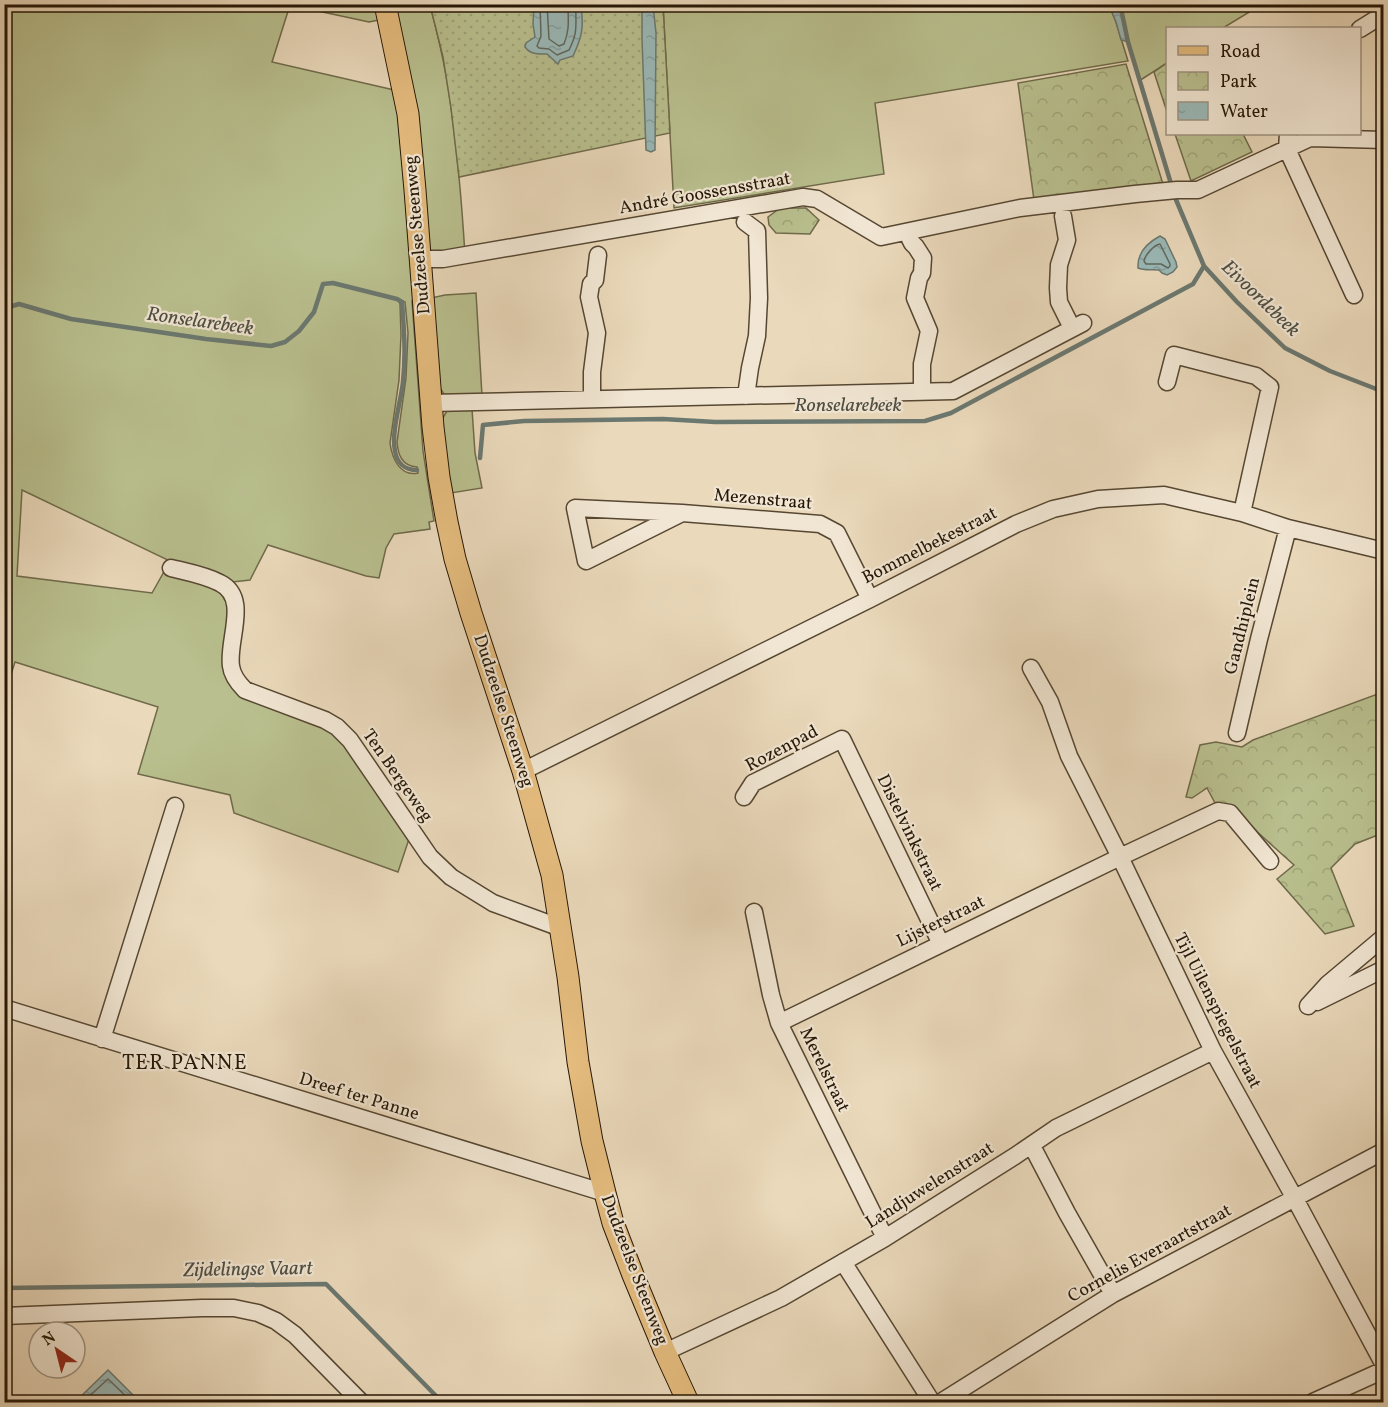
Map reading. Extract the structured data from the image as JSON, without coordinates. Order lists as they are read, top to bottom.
{
  "streets": {
    "main road": ["Dudzeelse Steenweg"],
    "street": [
      "André Goossensstraat",
      "Mezenstraat",
      "Bommelbekestraat",
      "Gandhiplein",
      "Rozenpad",
      "Ten Bergeweg",
      "Distelvinkstraat",
      "Lijsterstraat",
      "Tijl Uilenspiegelstraat",
      "Merelstraat",
      "Dreef ter Panne",
      "Landjuwelenstraat",
      "Cornelis Everaartstraat"
    ]
  },
  "crossings": [
    ["André Goossensstraat", "Dudzeelse Steenweg"],
    ["Dudzeelse Steenweg", "Bommelbekestraat"],
    ["Dudzeelse Steenweg", "Ten Bergeweg"],
    ["Dudzeelse Steenweg", "Dreef ter Panne"],
    ["Dudzeelse Steenweg", "Landjuwelenstraat"],
    ["Mezenstraat", "Bommelbekestraat"],
    ["Bommelbekestraat", "Gandhiplein"],
    ["Rozenpad", "Distelvinkstraat"],
    ["Distelvinkstraat", "Lijsterstraat"],
    ["Lijsterstraat", "Tijl Uilenspiegelstraat"],
    ["Lijsterstraat", "Merelstraat"],
    ["Tijl Uilenspiegelstraat", "Landjuwelenstraat"],
    ["Tijl Uilenspiegelstraat", "Cornelis Everaartstraat"],
    ["Merelstraat", "Landjuwelenstraat"]
  ],
  "districts": ["TER PANNE"],
  "water": ["Eivoordebeek", "Ronselarebeek", "Zijdelingse Vaart"],
  "legend": ["Road", "Park", "Water"],
  "north": "top left"
}
